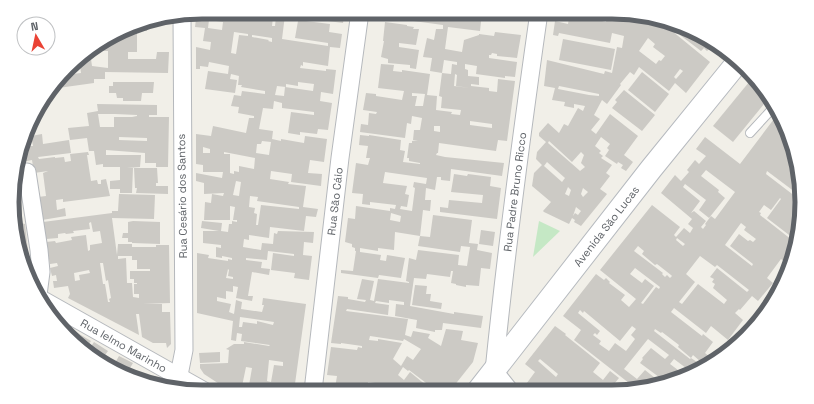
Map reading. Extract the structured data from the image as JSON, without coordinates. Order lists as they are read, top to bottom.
{
  "streets": {
    "street": [
      "Rua Padre Bruno Ricco",
      "Rua Cesário dos Santos",
      "Rua São Cáio",
      "Avenida São Lucas",
      "Rua Ielmo Marinho"
    ]
  },
  "crossings": [
    ["Rua Padre Bruno Ricco", "Avenida São Lucas"],
    ["Rua Cesário dos Santos", "Rua Ielmo Marinho"]
  ],
  "north": "top"
}
